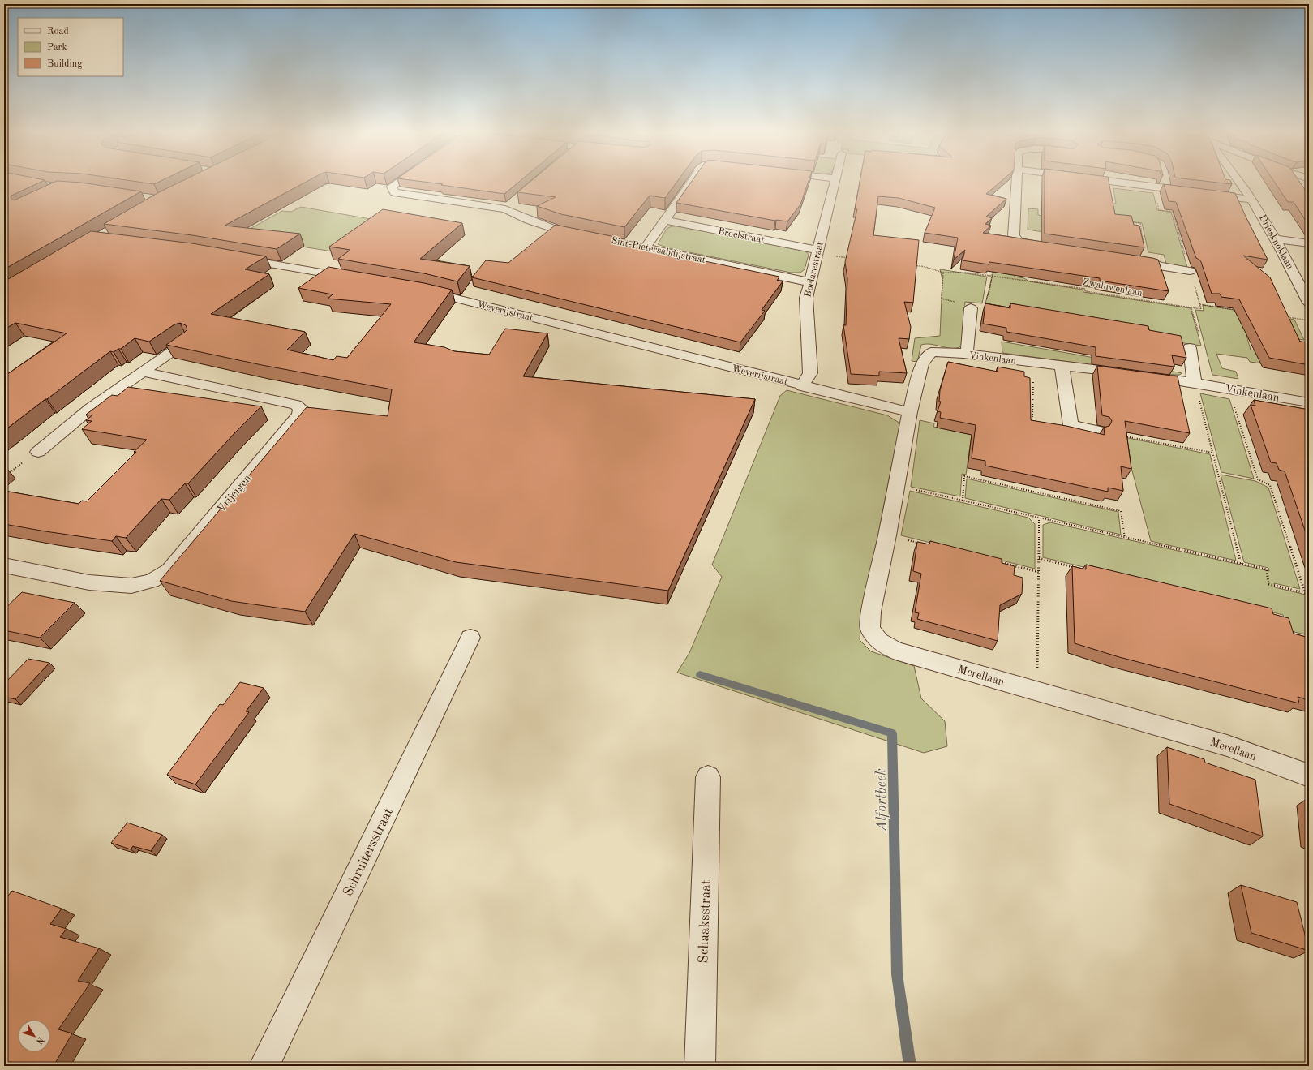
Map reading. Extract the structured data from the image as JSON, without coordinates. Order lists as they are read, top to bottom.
{
  "streets": {
    "street": [
      "Broelstraat",
      "Driesknoklaan",
      "Sint-Pietersabdijstraat",
      "Boelarestraat",
      "Weverijstraat",
      "Vinkenlaan",
      "Vrijeigen",
      "Merellaan",
      "Schruitersstraat",
      "Schaaksstraat"
    ],
    "path": ["Zwaluwenlaan"]
  },
  "crossings": [
    ["Broelstraat", "Boelarestraat"],
    ["Sint-Pietersabdijstraat", "Boelarestraat"],
    ["Boelarestraat", "Weverijstraat"],
    ["Weverijstraat", "Vinkenlaan"],
    ["Weverijstraat", "Merellaan"],
    ["Vinkenlaan", "Merellaan"]
  ],
  "water": ["Alfortbeek"],
  "legend": ["Road", "Park", "Building"],
  "north": "bottom right"
}
